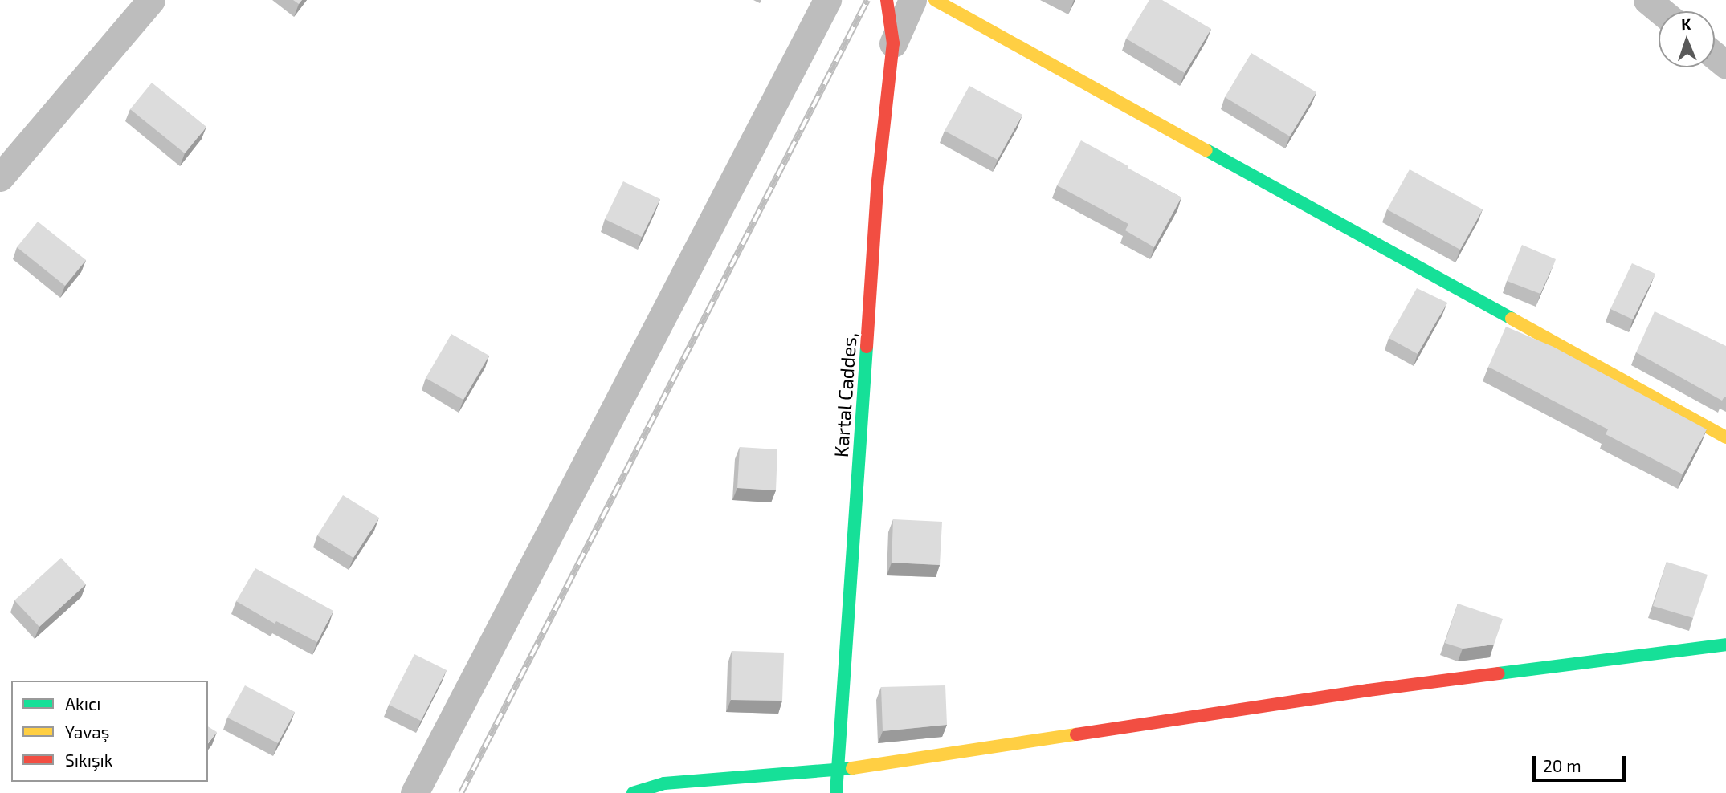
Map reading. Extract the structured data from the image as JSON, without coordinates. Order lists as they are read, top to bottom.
{
  "streets": {
    "street": ["Kartal Caddes,"]
  },
  "legend": ["Akıcı", "Yavaş", "Sıkışık"],
  "scale_bar": "20 m",
  "north": "top"
}
